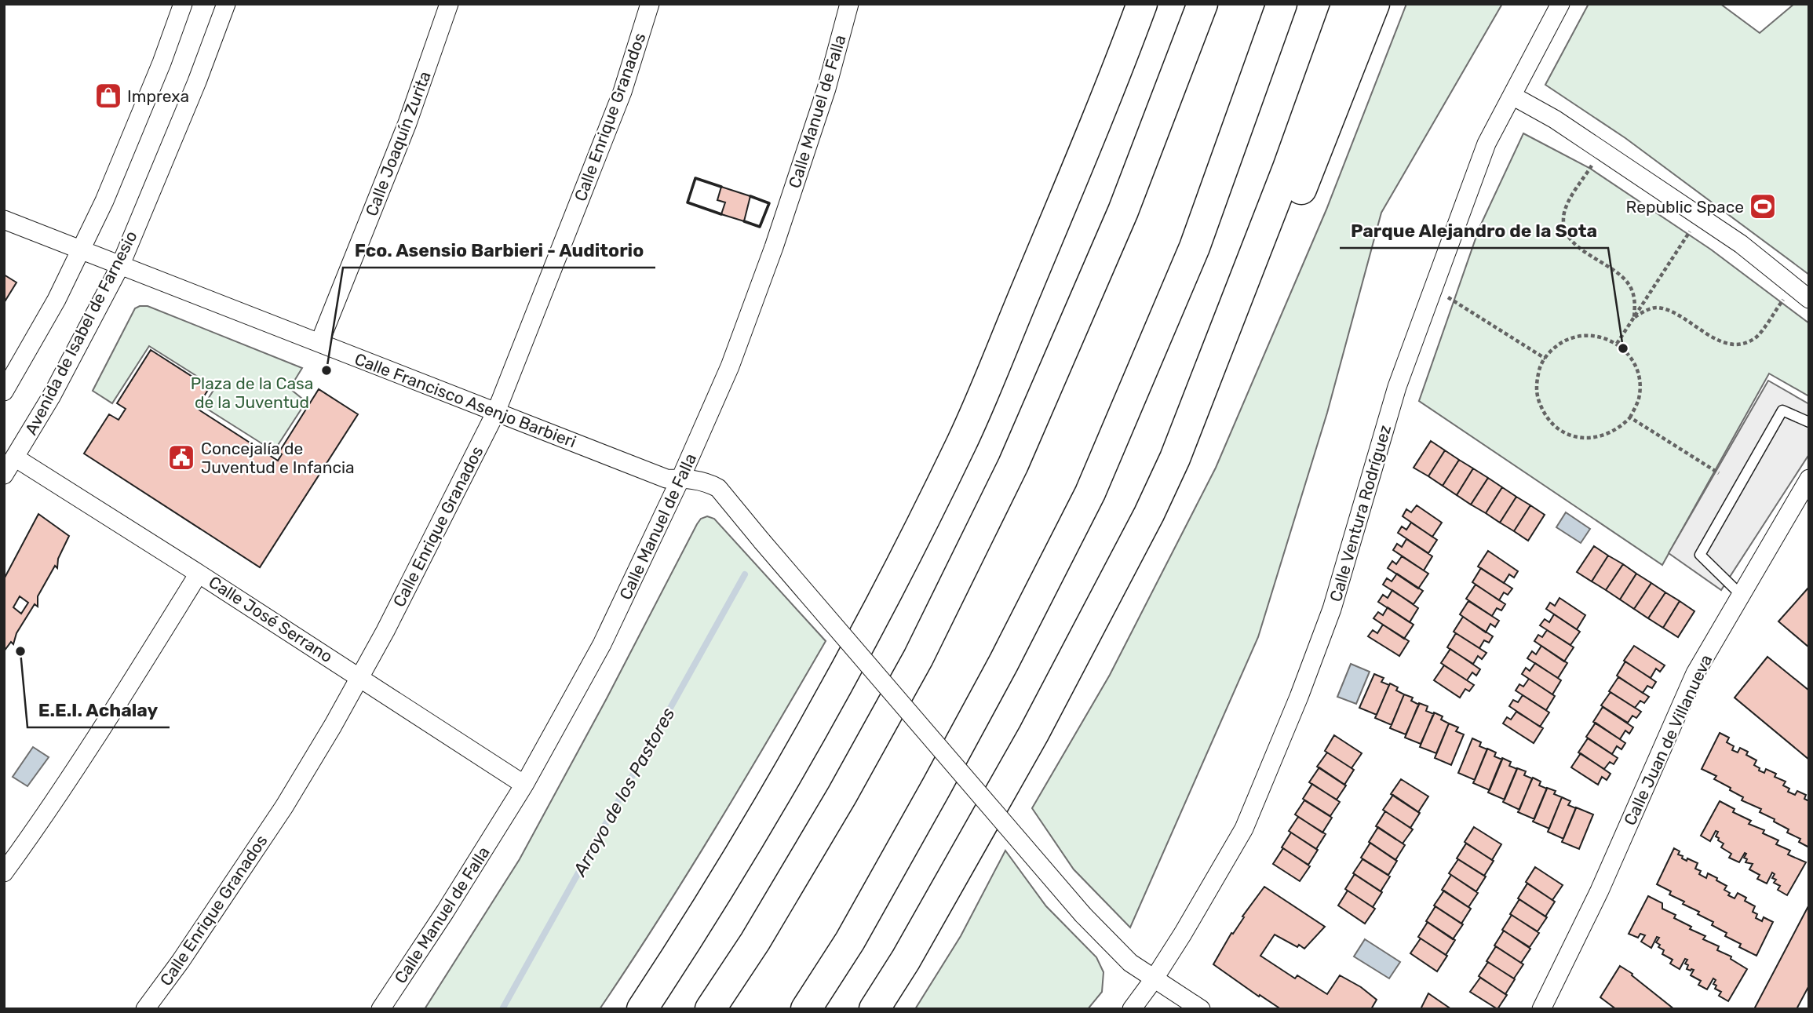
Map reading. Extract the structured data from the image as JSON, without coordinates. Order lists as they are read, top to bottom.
{
  "streets": {
    "street": [
      "Calle Manuel de Falla",
      "Calle Enrique Granados",
      "Calle Joaquín Zurita",
      "Avenida de Isabel de Farnesio",
      "Calle Francisco Asenjo Barbieri",
      "Calle Ventura Rodríguez",
      "Calle José Serrano",
      "Calle Juan de Villanueva"
    ]
  },
  "crossings": [
    ["Calle Manuel de Falla", "Calle Francisco Asenjo Barbieri"],
    ["Calle Manuel de Falla", "Calle José Serrano"],
    ["Calle Enrique Granados", "Calle Francisco Asenjo Barbieri"],
    ["Calle Enrique Granados", "Calle José Serrano"],
    ["Calle Joaquín Zurita", "Calle Francisco Asenjo Barbieri"],
    ["Avenida de Isabel de Farnesio", "Calle Francisco Asenjo Barbieri"],
    ["Avenida de Isabel de Farnesio", "Calle José Serrano"],
    ["Calle Francisco Asenjo Barbieri", "Calle Ventura Rodríguez"]
  ],
  "water": ["Arroyo de los Pastores"],
  "parks": ["Plaza de la Casa de la Juventud"],
  "places": {
    "shop": ["Imprexa"],
    "sports": ["Republic Space"],
    "other": ["Parque Alejandro de la Sota", "Fco. Asensio Barbieri - Auditorio", "E.E.I. Achalay"],
    "public building": ["Concejalía de Juventud e Infancia"]
  }
}
